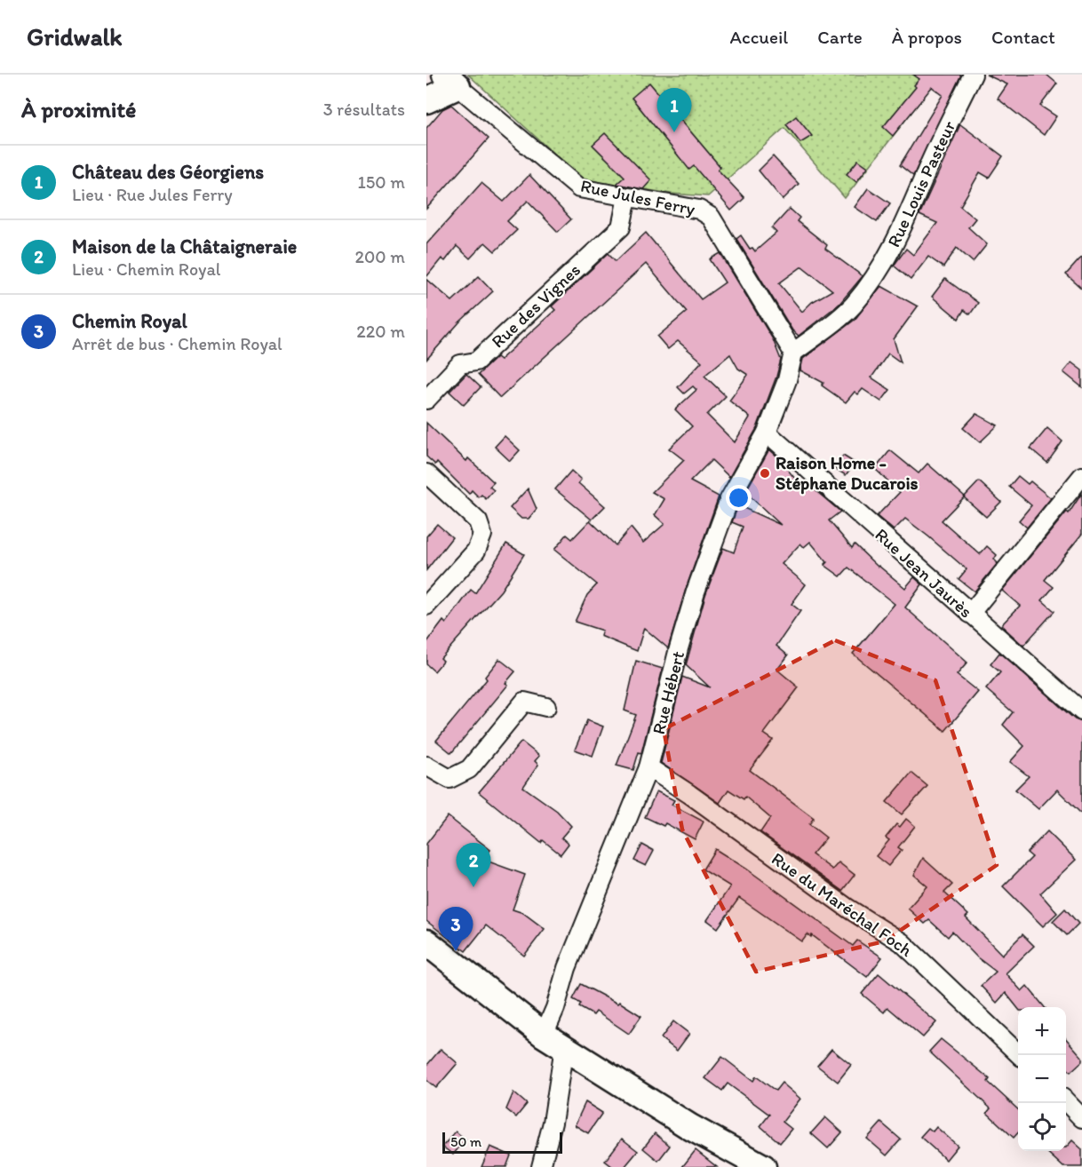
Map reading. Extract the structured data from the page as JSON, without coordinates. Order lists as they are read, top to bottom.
{
  "streets": {
    "street": [
      "Rue Louis Pasteur",
      "Rue Jules Ferry",
      "Rue des Vignes",
      "Rue Jean Jaurès",
      "Rue Hébert",
      "Rue du Maréchal Foch"
    ]
  },
  "crossings": [
    ["Rue Louis Pasteur", "Rue Jules Ferry"],
    ["Rue Louis Pasteur", "Rue Hébert"],
    ["Rue Jules Ferry", "Rue des Vignes"],
    ["Rue Jules Ferry", "Rue Hébert"],
    ["Rue Jean Jaurès", "Rue Hébert"],
    ["Rue Hébert", "Rue du Maréchal Foch"]
  ],
  "places": ["Raison Home - Stéphane Ducarois"],
  "scale_bar": "50 m",
  "page": {
    "header": "Gridwalk",
    "nav": [
      "Accueil",
      "Carte",
      "À propos",
      "Contact"
    ],
    "heading": ["À proximité", "3 résultats"],
    "pins": ["1", "2", "3"],
    "list": [
      {
        "mark": "1",
        "name": "Château des Géorgiens",
        "note": "Lieu · Rue Jules Ferry",
        "value": "150 m"
      },
      {
        "mark": "2",
        "name": "Maison de la Châtaigneraie",
        "note": "Lieu · Chemin Royal",
        "value": "200 m"
      },
      {
        "mark": "3",
        "name": "Chemin Royal",
        "note": "Arrêt de bus · Chemin Royal",
        "value": "220 m"
      }
    ],
    "map_buttons": ["+", "−"],
    "scale": "50 m"
  }
}
